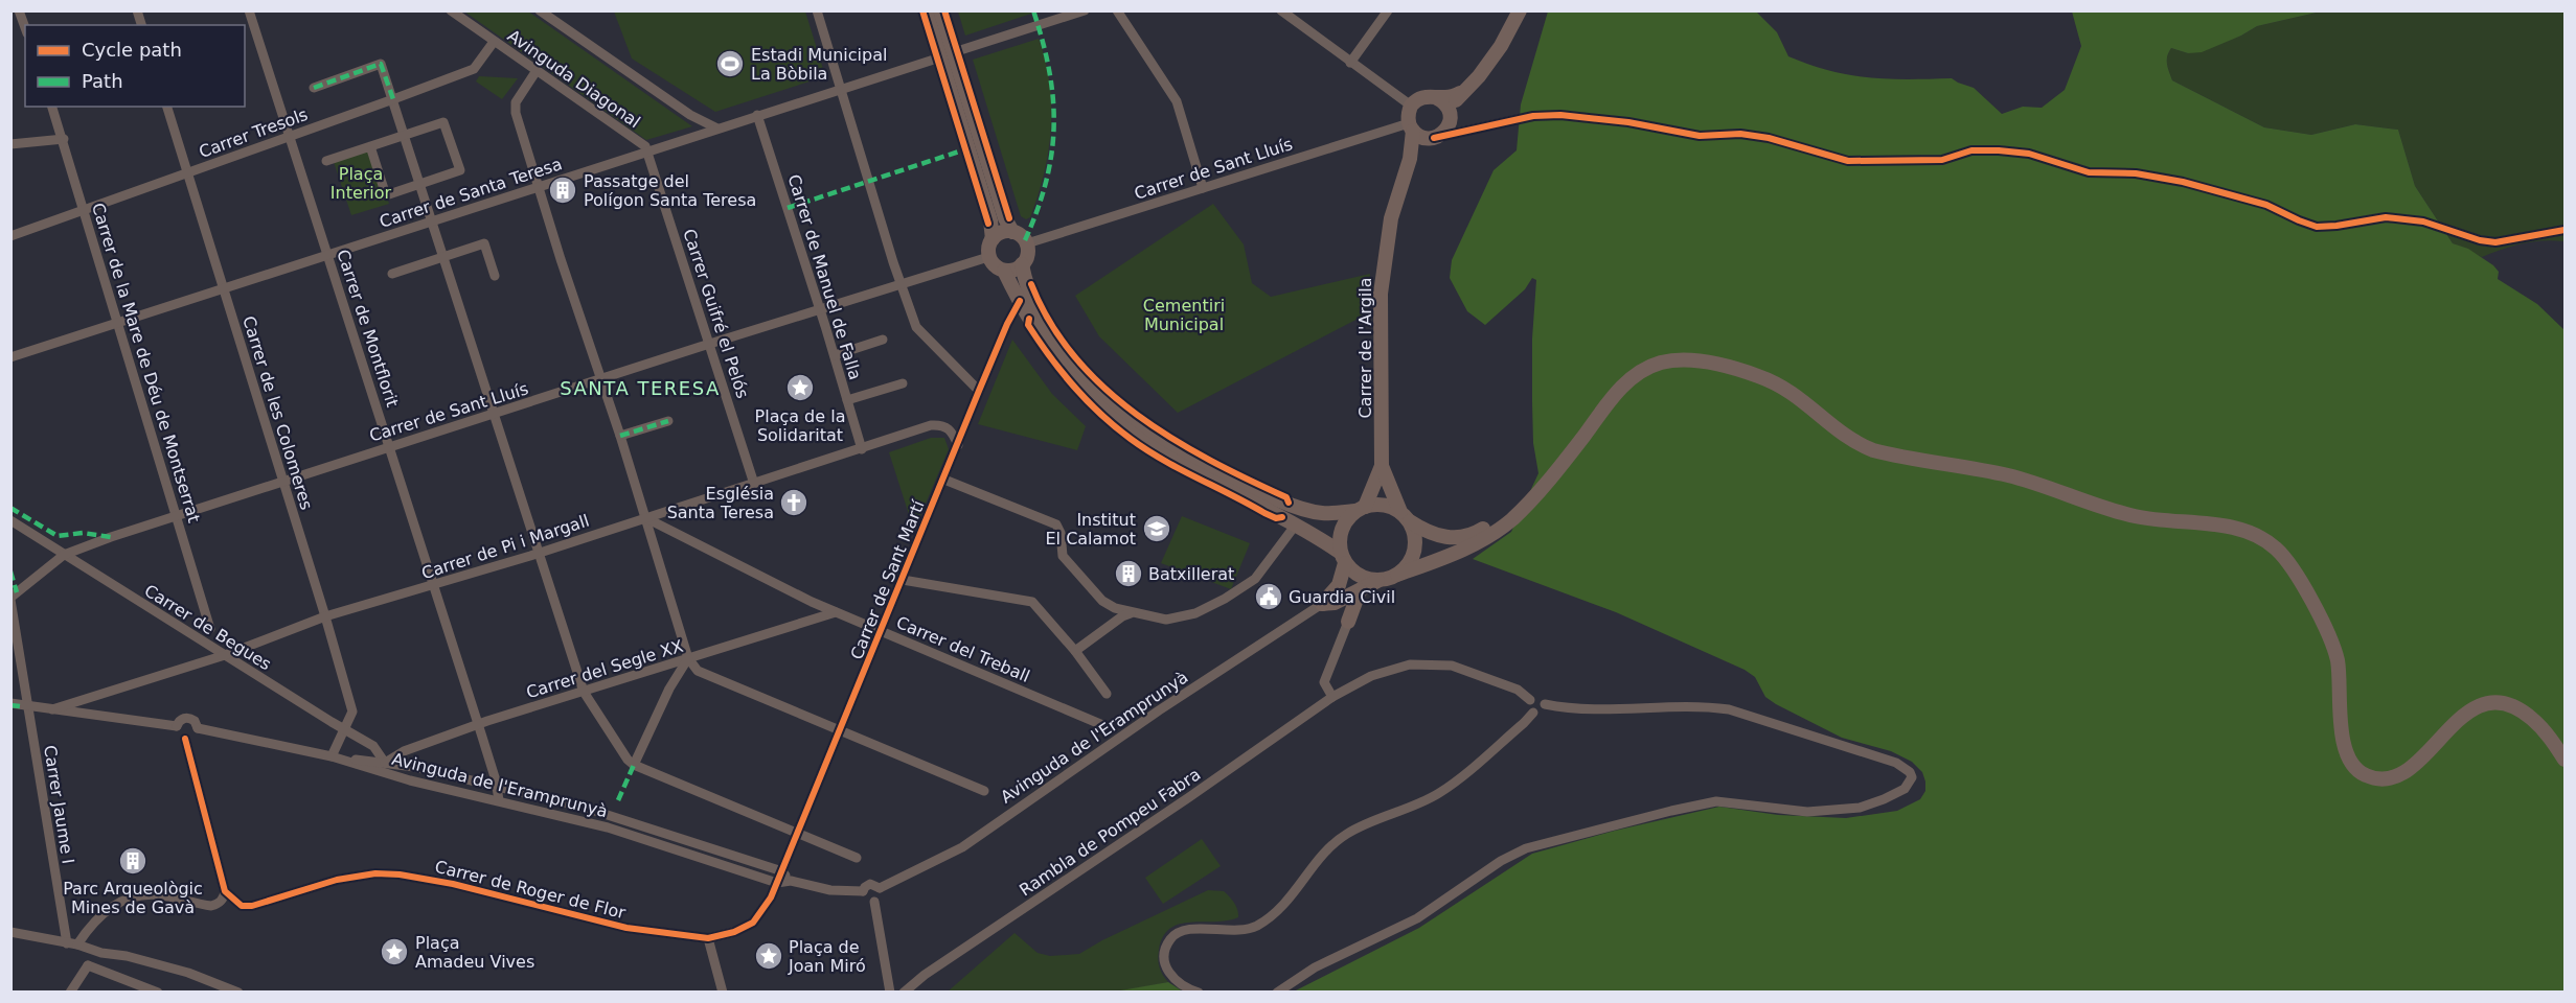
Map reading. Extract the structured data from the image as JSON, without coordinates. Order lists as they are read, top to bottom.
{
  "streets": {
    "main road": ["Carrer de l'Argila"],
    "street": [
      "Avinguda Diagonal",
      "Carrer Tresols",
      "Carrer de Sant Lluís",
      "Carrer de Santa Teresa",
      "Carrer de Manuel de Falla",
      "Carrer Guifré el Pelós",
      "Carrer de Montflorit",
      "Carrer de la Mare de Déu de Montserrat",
      "Carrer de les Colomeres",
      "Carrer de Pi i Margall",
      "Carrer de Sant Martí",
      "Carrer de Begues",
      "Carrer del Treball",
      "Carrer del Segle XX",
      "Avinguda de l'Eramprunyà",
      "Carrer Jaume I",
      "Rambla de Pompeu Fabra",
      "Carrer de Roger de Flor"
    ]
  },
  "crossings": [
    ["Avinguda Diagonal", "Carrer Tresols"],
    ["Avinguda Diagonal", "Carrer de Santa Teresa"],
    ["Avinguda Diagonal", "Carrer Guifré el Pelós"],
    ["Carrer Tresols", "Carrer de Montflorit"],
    ["Carrer Tresols", "Carrer de la Mare de Déu de Montserrat"],
    ["Carrer Tresols", "Carrer de les Colomeres"],
    ["Carrer de Sant Lluís", "Carrer de Manuel de Falla"],
    ["Carrer de Sant Lluís", "Carrer Guifré el Pelós"],
    ["Carrer de Sant Lluís", "Carrer de Montflorit"],
    ["Carrer de Sant Lluís", "Carrer de l'Argila"],
    ["Carrer de Sant Lluís", "Carrer de la Mare de Déu de Montserrat"],
    ["Carrer de Sant Lluís", "Carrer de les Colomeres"],
    ["Carrer de Sant Lluís", "Carrer de Begues"],
    ["Carrer de Sant Lluís", "Carrer Jaume I"],
    ["Carrer de Santa Teresa", "Carrer de Manuel de Falla"],
    ["Carrer de Santa Teresa", "Carrer Guifré el Pelós"],
    ["Carrer de Santa Teresa", "Carrer de Montflorit"],
    ["Carrer de Santa Teresa", "Carrer de la Mare de Déu de Montserrat"],
    ["Carrer de Santa Teresa", "Carrer de les Colomeres"],
    ["Carrer de Manuel de Falla", "Carrer de Pi i Margall"],
    ["Carrer Guifré el Pelós", "Carrer de Pi i Margall"],
    ["Carrer de Montflorit", "Carrer de Pi i Margall"],
    ["Carrer de Montflorit", "Carrer del Segle XX"],
    ["Carrer de Montflorit", "Avinguda de l'Eramprunyà"],
    ["Carrer de les Colomeres", "Carrer de Pi i Margall"],
    ["Carrer de les Colomeres", "Carrer de Begues"],
    ["Carrer de les Colomeres", "Avinguda de l'Eramprunyà"],
    ["Carrer de Pi i Margall", "Carrer de Sant Martí"],
    ["Carrer de Pi i Margall", "Carrer de Begues"],
    ["Carrer de Pi i Margall", "Carrer del Treball"],
    ["Carrer de Sant Martí", "Carrer del Treball"],
    ["Carrer de Sant Martí", "Avinguda de l'Eramprunyà"],
    ["Carrer de Sant Martí", "Carrer de Roger de Flor"],
    ["Carrer de Begues", "Carrer del Segle XX"],
    ["Carrer de Begues", "Avinguda de l'Eramprunyà"],
    ["Carrer del Treball", "Carrer del Segle XX"],
    ["Carrer del Segle XX", "Avinguda de l'Eramprunyà"],
    ["Avinguda de l'Eramprunyà", "Carrer de Roger de Flor"]
  ],
  "districts": ["SANTA TERESA"],
  "parks": ["Plaça Interior", "Cementiri Municipal"],
  "places": {
    "sports": ["Estadi Municipal La Bòbila"],
    "building": ["Passatge del Polígon Santa Teresa", "Batxillerat", "Parc Arqueològic Mines de Gavà"],
    "place": ["Plaça de la Solidaritat", "Plaça Amadeu Vives", "Plaça de Joan Miró"],
    "church": ["Església Santa Teresa"],
    "school or university": ["Institut El Calamot"],
    "public building": ["Guardia Civil"]
  },
  "legend": ["Cycle path", "Path"]
}
